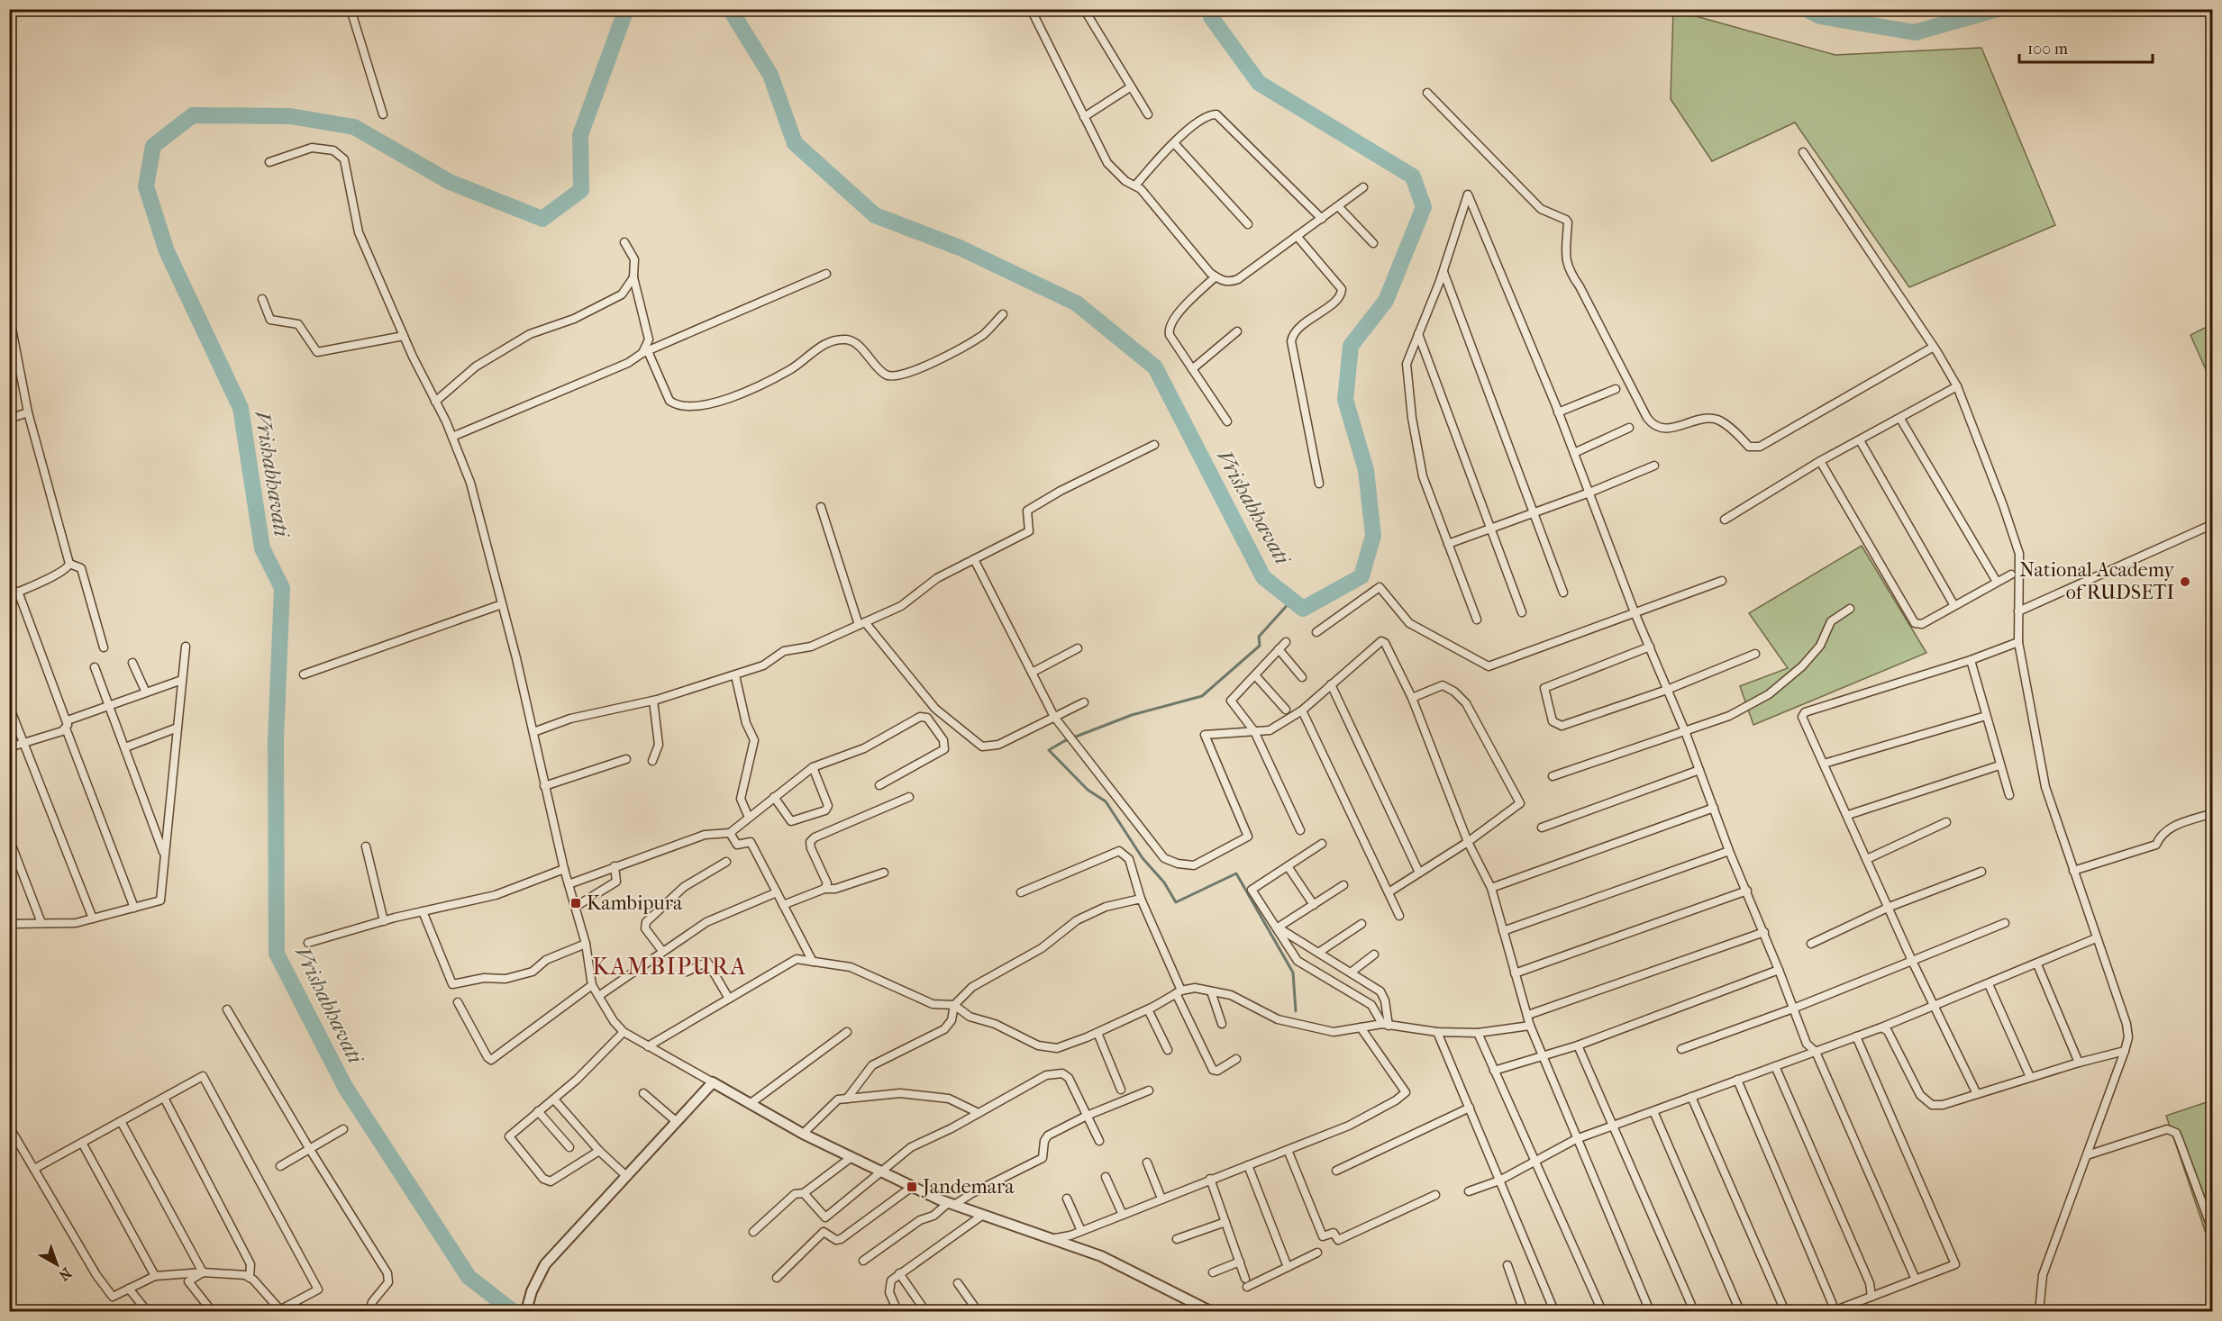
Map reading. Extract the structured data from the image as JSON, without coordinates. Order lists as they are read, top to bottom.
{
  "districts": ["KAMBIPURA"],
  "water": ["Vrishabhavati"],
  "places": {
    "other": ["National Academy of RUDSETI"],
    "transit": ["Kambipura", "Jandemara"]
  },
  "scale_bar": "100 m",
  "north": "bottom right"
}
